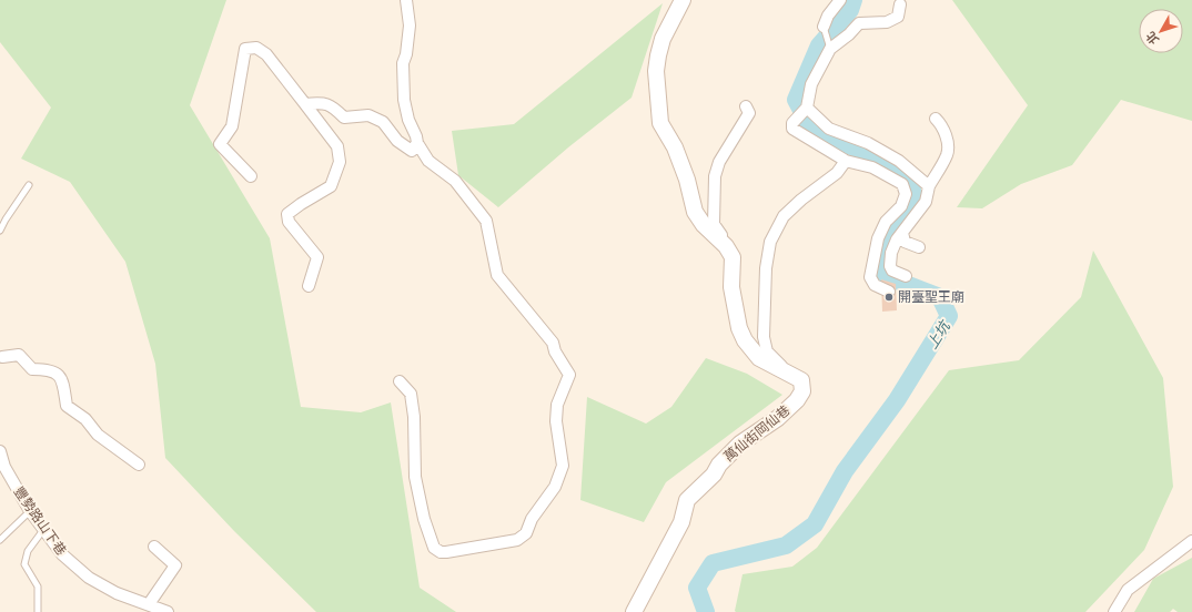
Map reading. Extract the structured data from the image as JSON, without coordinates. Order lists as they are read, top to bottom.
{
  "streets": {
    "street": ["萬仙街岡仙巷", "豐勢路山下巷"]
  },
  "water": ["上坑"],
  "places": ["開臺聖王廟"],
  "north": "bottom left"
}
